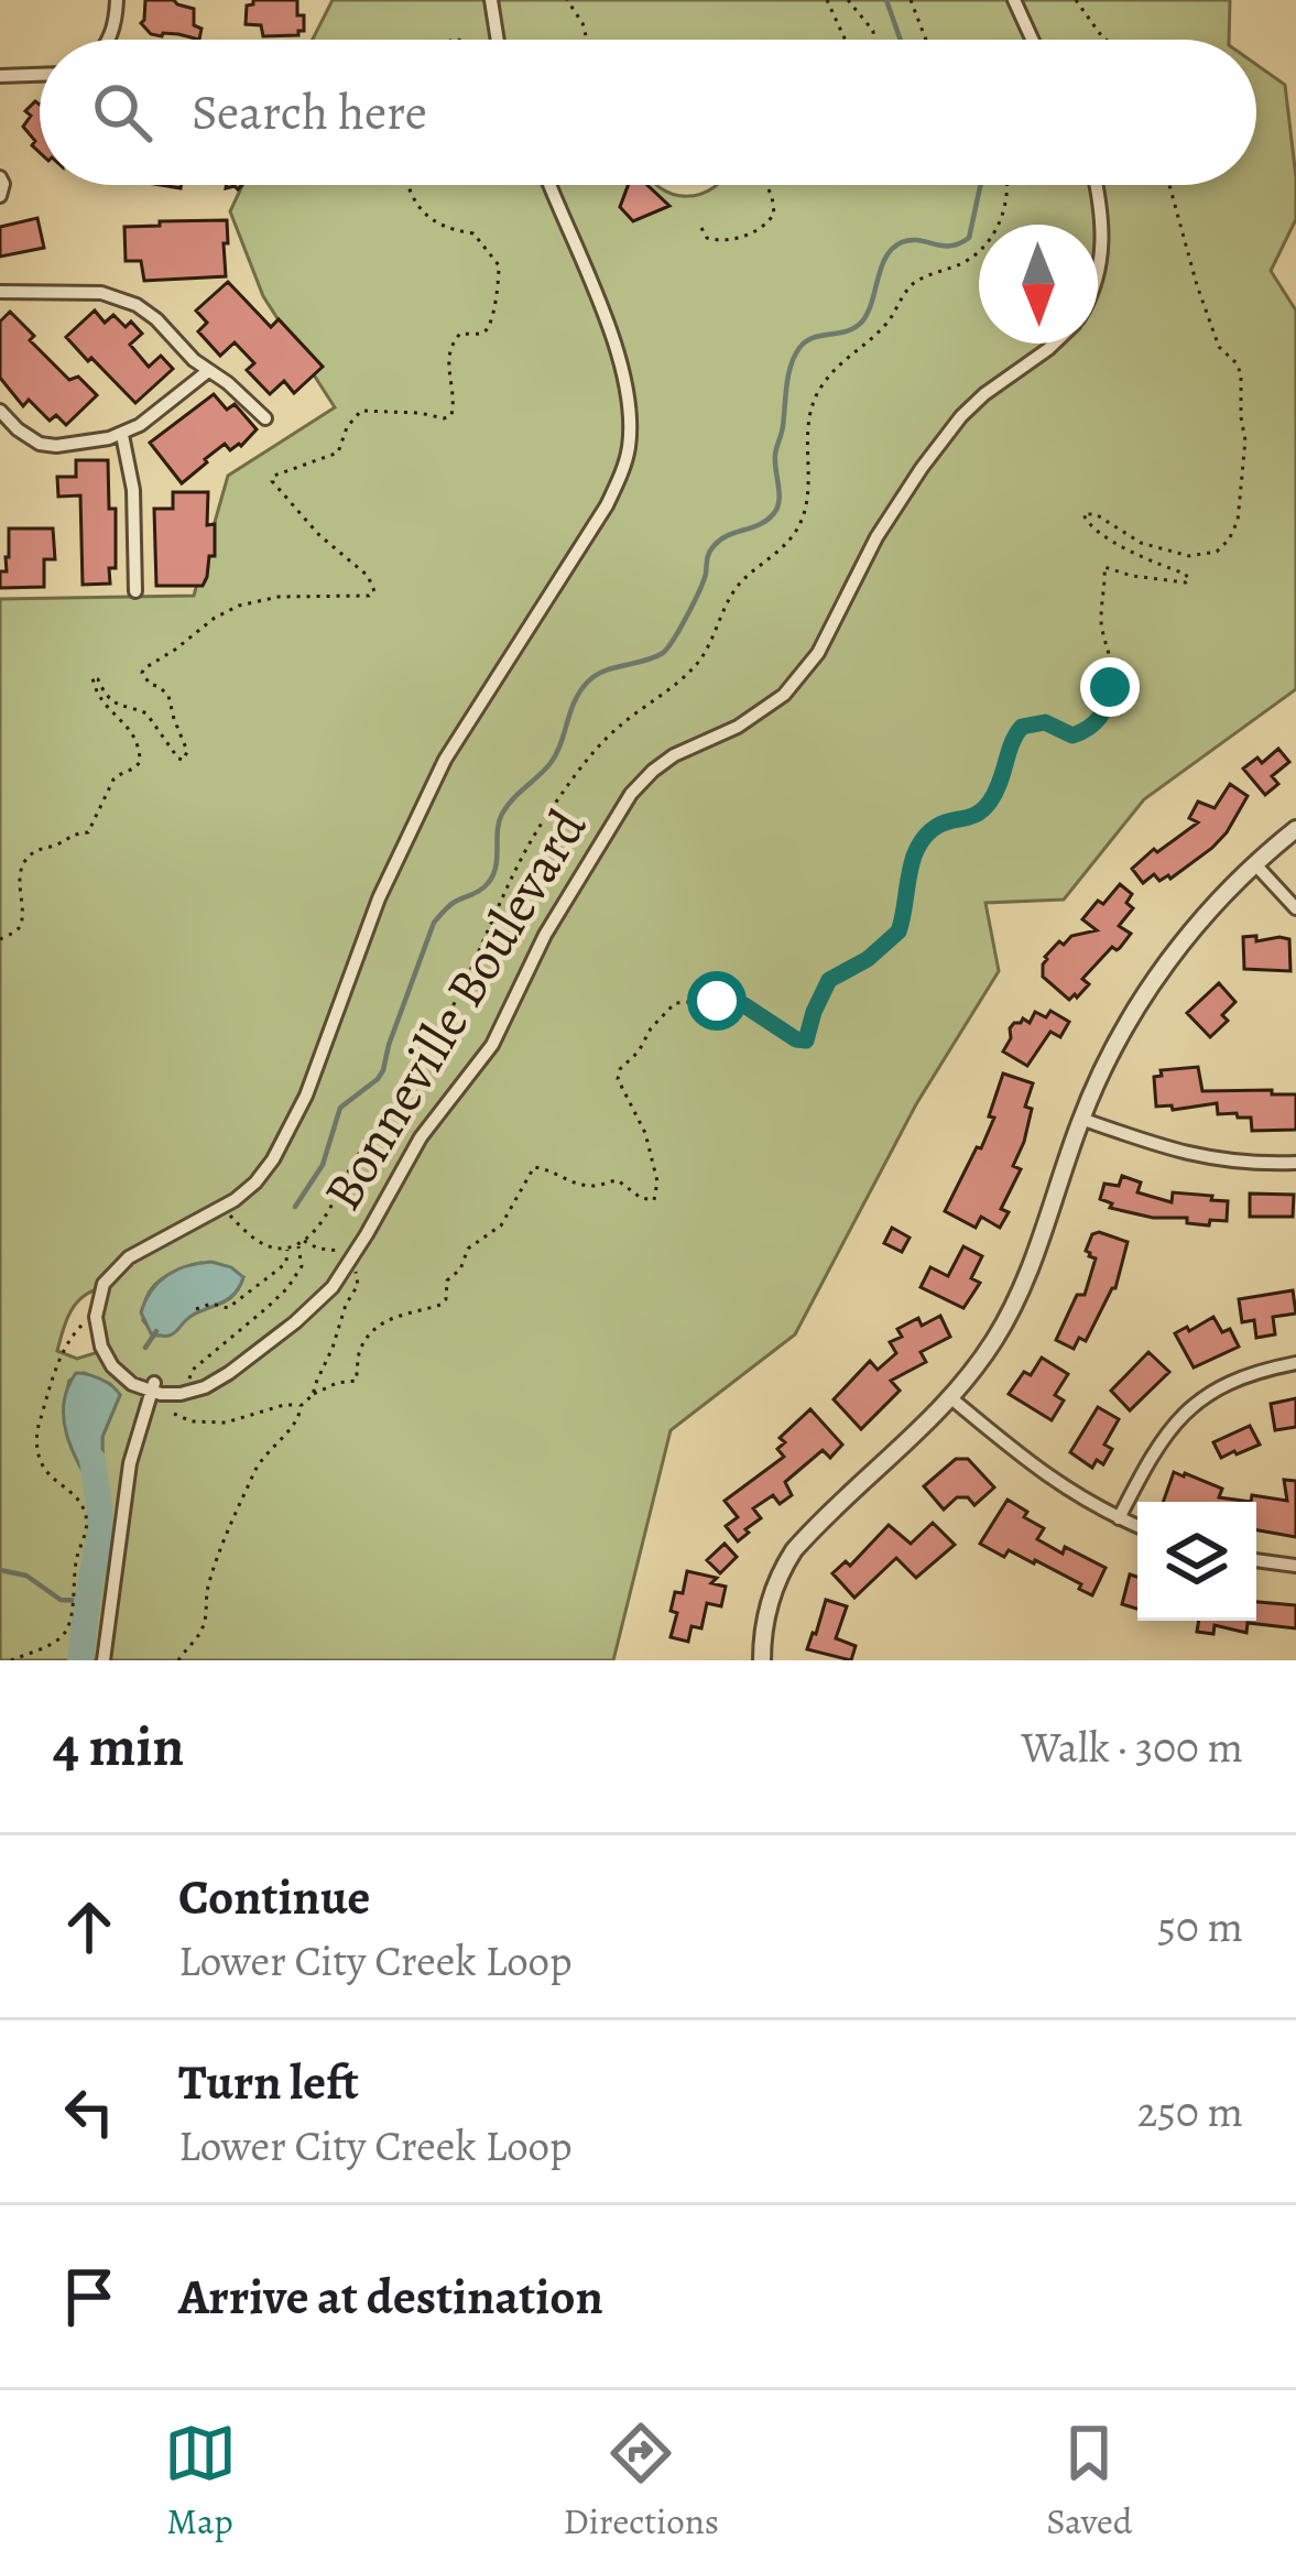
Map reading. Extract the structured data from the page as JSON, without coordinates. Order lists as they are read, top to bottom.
{
  "streets": {
    "street": ["Bonneville Boulevard"]
  },
  "north": "bottom",
  "page": {
    "search": "Search here",
    "heading": ["4 min", "Walk · 300 m"],
    "list": [
      ["Continue", "Lower City Creek Loop", "50 m"],
      ["Turn left", "Lower City Creek Loop", "250 m"],
      "Arrive at destination"
    ],
    "nav": ["Map", "Directions", "Saved"]
  }
}
